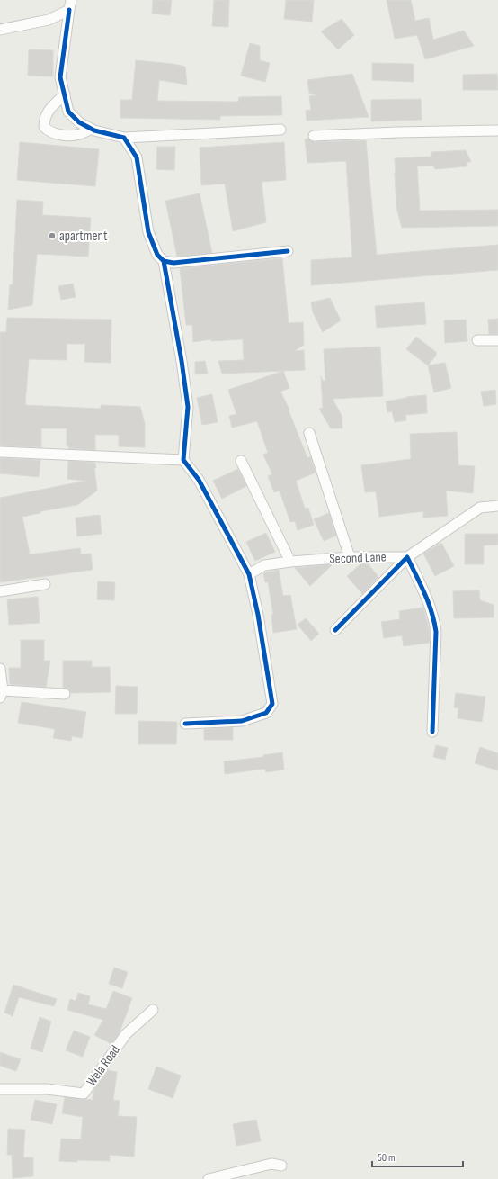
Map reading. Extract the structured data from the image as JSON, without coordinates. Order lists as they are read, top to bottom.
{
  "streets": {
    "street": ["Second Lane", "Wela Road"]
  },
  "places": ["apartment"],
  "scale_bar": "50 m"
}
